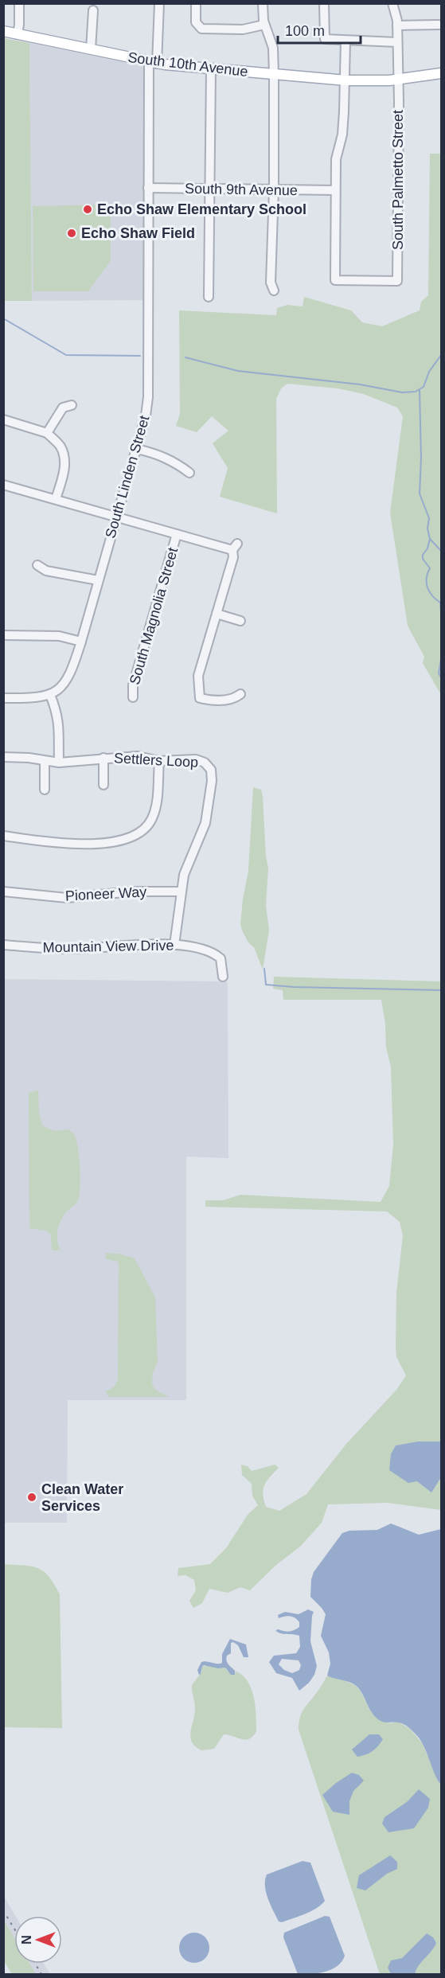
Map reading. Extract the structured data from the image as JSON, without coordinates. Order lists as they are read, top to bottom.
{
  "streets": {
    "main road": ["South 10th Avenue"],
    "street": [
      "South Palmetto Street",
      "South 9th Avenue",
      "South Linden Street",
      "South Magnolia Street",
      "Settlers Loop",
      "Pioneer Way",
      "Mountain View Drive"
    ]
  },
  "crossings": [
    ["South 10th Avenue", "South Palmetto Street"],
    ["South 10th Avenue", "South Linden Street"],
    ["South Palmetto Street", "South 9th Avenue"],
    ["South 9th Avenue", "South Linden Street"],
    ["Settlers Loop", "Pioneer Way"],
    ["Settlers Loop", "Mountain View Drive"]
  ],
  "places": ["Echo Shaw Elementary School", "Echo Shaw Field", "Clean Water Services"],
  "scale_bar": "100 m",
  "north": "left"
}
